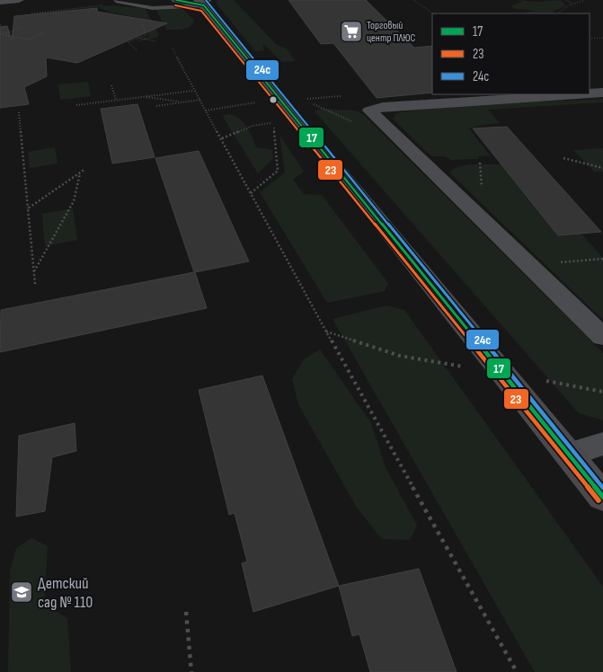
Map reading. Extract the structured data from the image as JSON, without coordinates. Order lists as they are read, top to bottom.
{
  "places": {
    "supermarket": ["Торговый центр ПЛЮС"],
    "school or university": ["Детский сад № 110"]
  },
  "lines": ["transit line 17", "transit line 24с", "transit line 23"],
  "legend": ["17", "23", "24с"]
}
